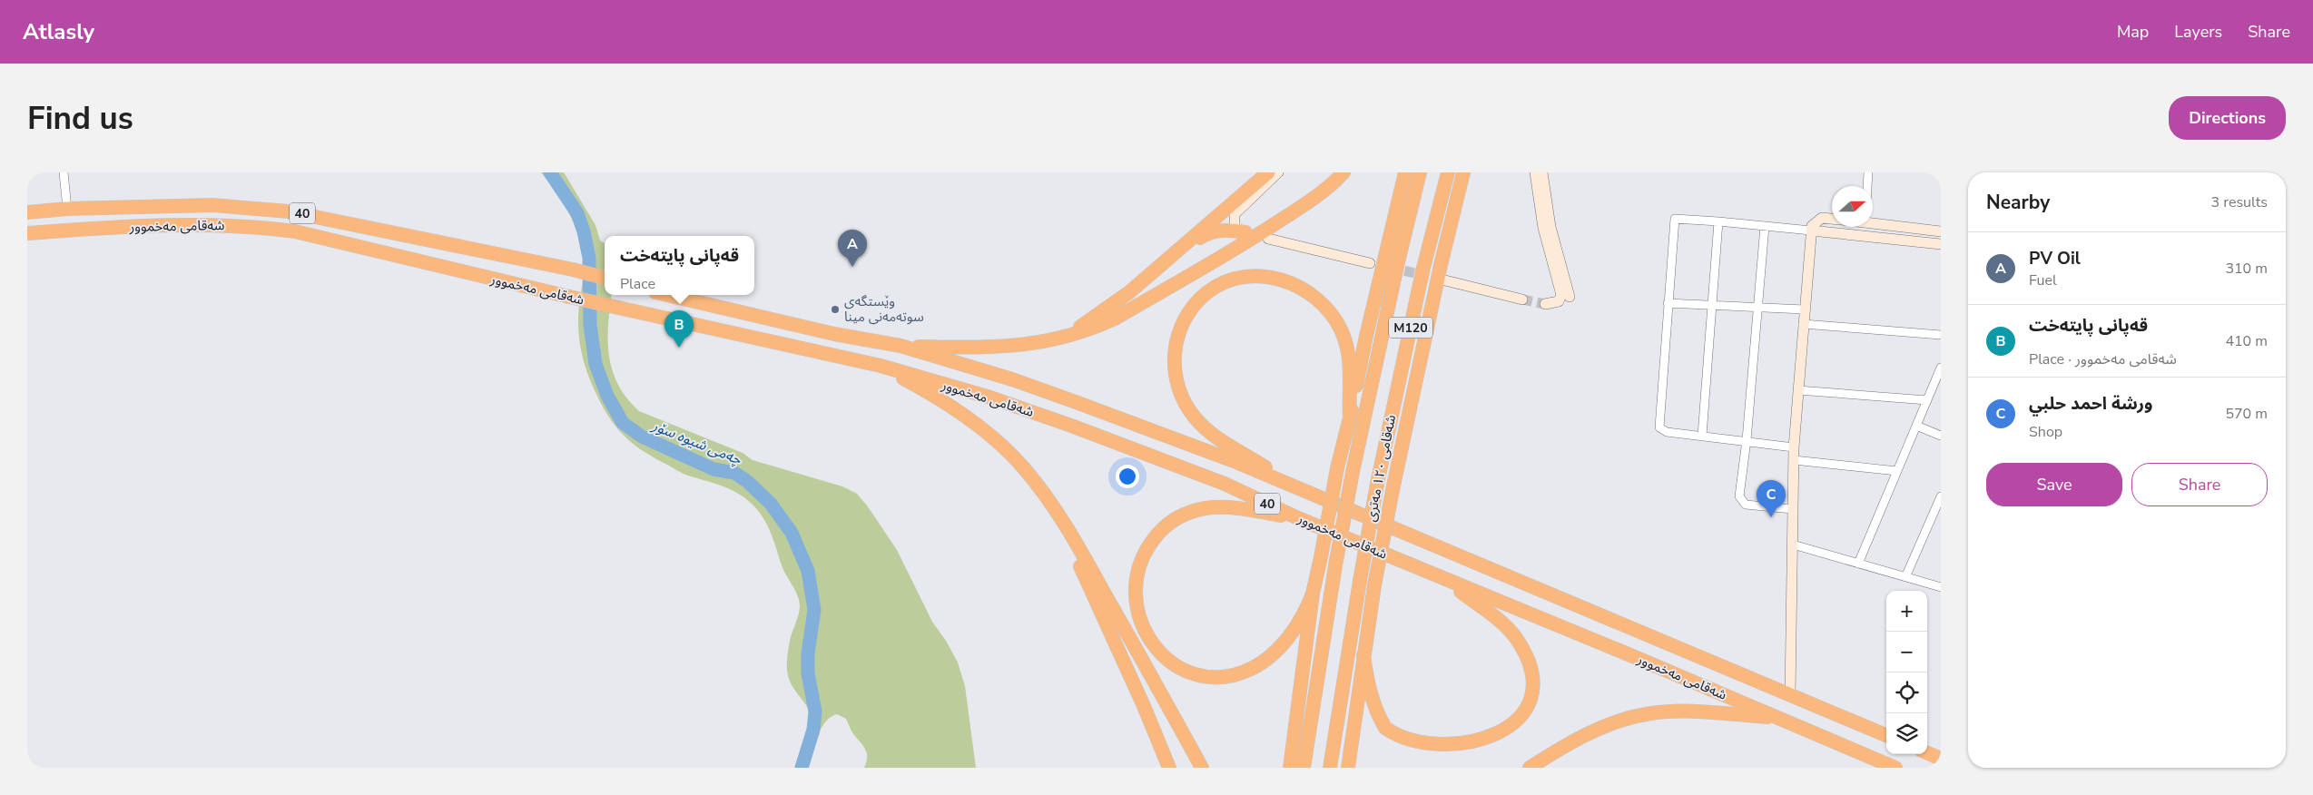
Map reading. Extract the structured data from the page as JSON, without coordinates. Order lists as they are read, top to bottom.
{
  "streets": {
    "highway": [
      "40",
      "شەقامی مەخموور",
      "M120",
      "شەقامی ١٢٠ مەتری"
    ]
  },
  "water": ["چەمی شیوە سۆر"],
  "places": ["وێستگەی سوتەمەنی مینا"],
  "north": "right",
  "page": {
    "header": "Atlasly",
    "nav": ["Map", "Layers", "Share"],
    "buttons": [
      "Directions",
      ["Save", "Share"]
    ],
    "title": "Find us",
    "heading": ["Nearby", "3 results"],
    "pins": ["A", "B", "C"],
    "list": [
      {
        "mark": "A",
        "name": "PV Oil",
        "note": "Fuel",
        "value": "310 m"
      },
      {
        "mark": "B",
        "name": "قەپانی پایتەخت",
        "note": "Place · شەقامی مەخموور",
        "value": "410 m"
      },
      {
        "mark": "C",
        "name": "ورشة احمد حلبي",
        "note": "Shop",
        "value": "570 m"
      }
    ],
    "popup": ["قەپانی پایتەخت", "Place"],
    "map_buttons": ["+", "−"]
  }
}
